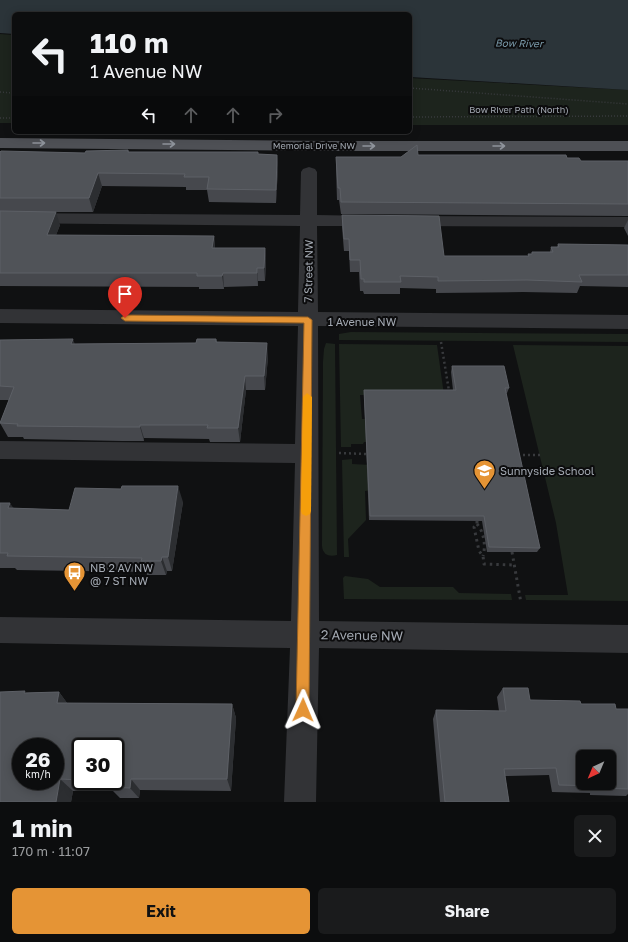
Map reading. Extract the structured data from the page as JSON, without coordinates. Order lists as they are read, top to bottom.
{
  "streets": {
    "main road": ["Memorial Drive NW"],
    "street": ["7 Street NW", "1 Avenue NW", "2 Avenue NW"],
    "path": ["Bow River Path (North)"]
  },
  "crossings": [
    ["7 Street NW", "1 Avenue NW"],
    ["7 Street NW", "2 Avenue NW"]
  ],
  "water": ["Bow River"],
  "places": {
    "school or university": ["Sunnyside School"],
    "bus stop": ["NB 2 AV NW @ 7 ST NW"]
  },
  "north": "bottom left",
  "page": {
    "turn": ["110 m", "1 Avenue NW"],
    "speed": "26 km/h",
    "limit": "30",
    "heading": ["1 min", "170 m · 11:07"],
    "buttons": ["Exit", "Share"]
  }
}
